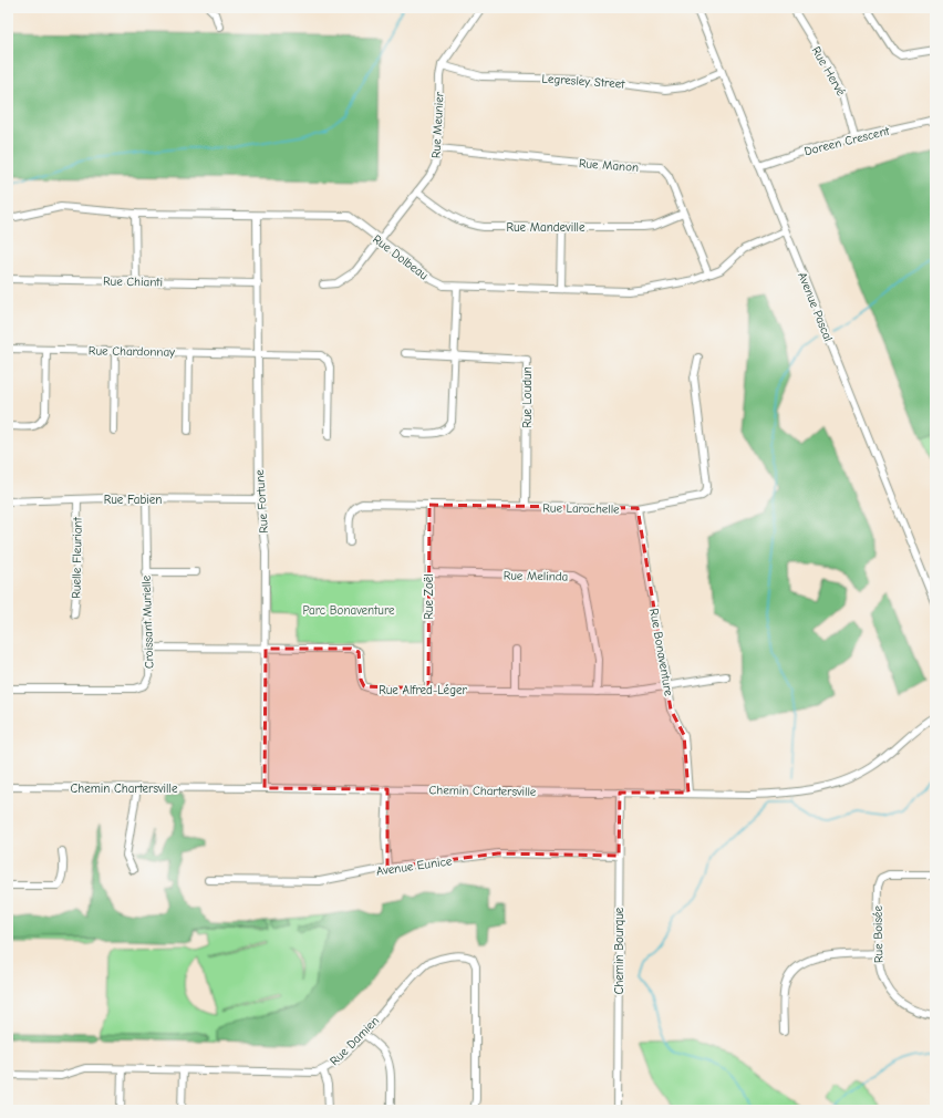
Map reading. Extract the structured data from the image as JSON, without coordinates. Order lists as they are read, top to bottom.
{
  "streets": {
    "street": [
      "Rue Hervé",
      "Legresley Street",
      "Rue Meunier",
      "Doreen Crescent",
      "Rue Manon",
      "Rue Mandeville",
      "Rue Dolbeau",
      "Rue Chianti",
      "Avenue Pascal",
      "Rue Chardonnay",
      "Rue Loudun",
      "Rue Fabien",
      "Rue Fortune",
      "Rue Larochelle",
      "Ruelle Fleuriant",
      "Rue Melinda",
      "Rue Zoël",
      "Croissant Murielle",
      "Rue Bonaventure",
      "Rue Alfred-Léger",
      "Chemin Chartersville",
      "Avenue Eunice",
      "Rue Boisée",
      "Chemin Bourque",
      "Rue Damien"
    ]
  },
  "crossings": [
    ["Rue Hervé", "Doreen Crescent"],
    ["Legresley Street", "Rue Meunier"],
    ["Legresley Street", "Avenue Pascal"],
    ["Rue Meunier", "Rue Manon"],
    ["Rue Meunier", "Rue Mandeville"],
    ["Rue Meunier", "Rue Dolbeau"],
    ["Doreen Crescent", "Avenue Pascal"],
    ["Rue Manon", "Rue Mandeville"],
    ["Rue Manon", "Rue Dolbeau"],
    ["Rue Dolbeau", "Avenue Pascal"],
    ["Rue Dolbeau", "Rue Fortune"],
    ["Rue Chianti", "Rue Fortune"],
    ["Rue Chardonnay", "Rue Fortune"],
    ["Rue Loudun", "Rue Larochelle"],
    ["Rue Fabien", "Rue Fortune"],
    ["Rue Fabien", "Ruelle Fleuriant"],
    ["Rue Fabien", "Croissant Murielle"],
    ["Rue Fortune", "Rue Alfred-Léger"],
    ["Rue Fortune", "Chemin Chartersville"],
    ["Rue Larochelle", "Rue Zoël"],
    ["Rue Larochelle", "Rue Bonaventure"],
    ["Rue Melinda", "Rue Zoël"],
    ["Rue Melinda", "Rue Alfred-Léger"],
    ["Rue Zoël", "Rue Alfred-Léger"],
    ["Croissant Murielle", "Rue Alfred-Léger"],
    ["Rue Bonaventure", "Rue Alfred-Léger"],
    ["Rue Bonaventure", "Chemin Chartersville"],
    ["Chemin Chartersville", "Chemin Bourque"],
    ["Avenue Eunice", "Chemin Bourque"]
  ],
  "parks": ["Parc Bonaventure"]
}
